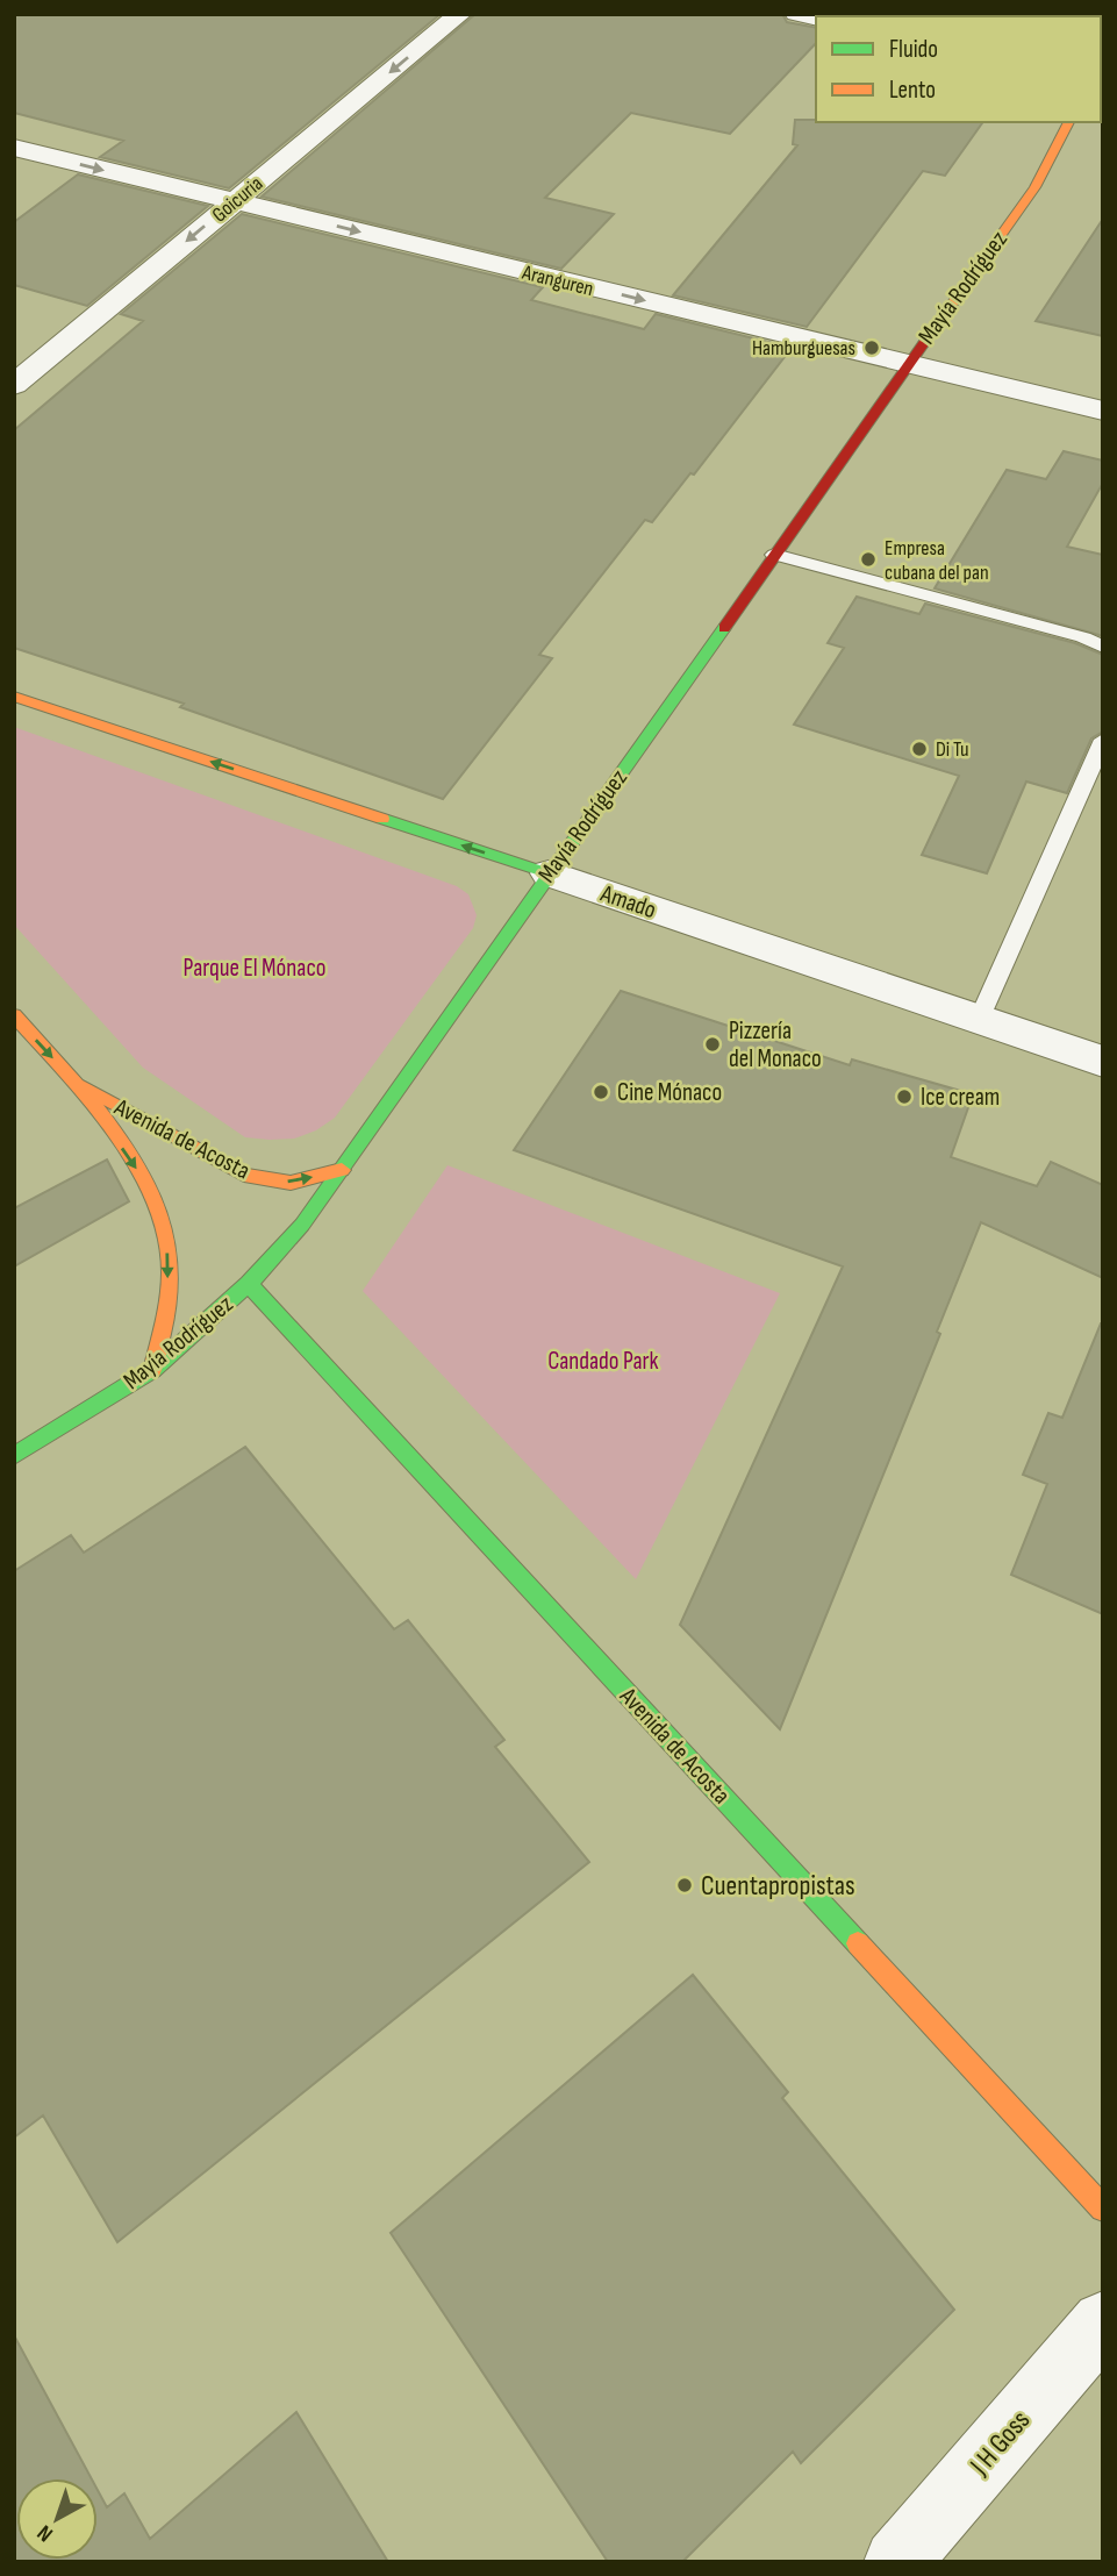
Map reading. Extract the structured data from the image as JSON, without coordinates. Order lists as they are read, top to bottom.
{
  "streets": {
    "main road": ["Mayía Rodríguez", "Amado", "Avenida de Acosta"],
    "street": ["Goicuria", "Aranguren", "J H Goss"]
  },
  "crossings": [
    ["Goicuria", "Aranguren"],
    ["Aranguren", "Mayía Rodríguez"],
    ["Mayía Rodríguez", "Amado"],
    ["Mayía Rodríguez", "Avenida de Acosta"]
  ],
  "one_way": ["Goicuria", "Aranguren", "Amado"],
  "parks": ["Parque El Mónaco", "Candado Park"],
  "places": [
    "Hamburguesas",
    "Empresa cubana del pan",
    "Di Tu",
    "Pizzería del Monaco",
    "Cine Mónaco",
    "Ice cream",
    "Cuentapropistas"
  ],
  "legend": ["Fluido", "Lento"],
  "north": "bottom left"
}
